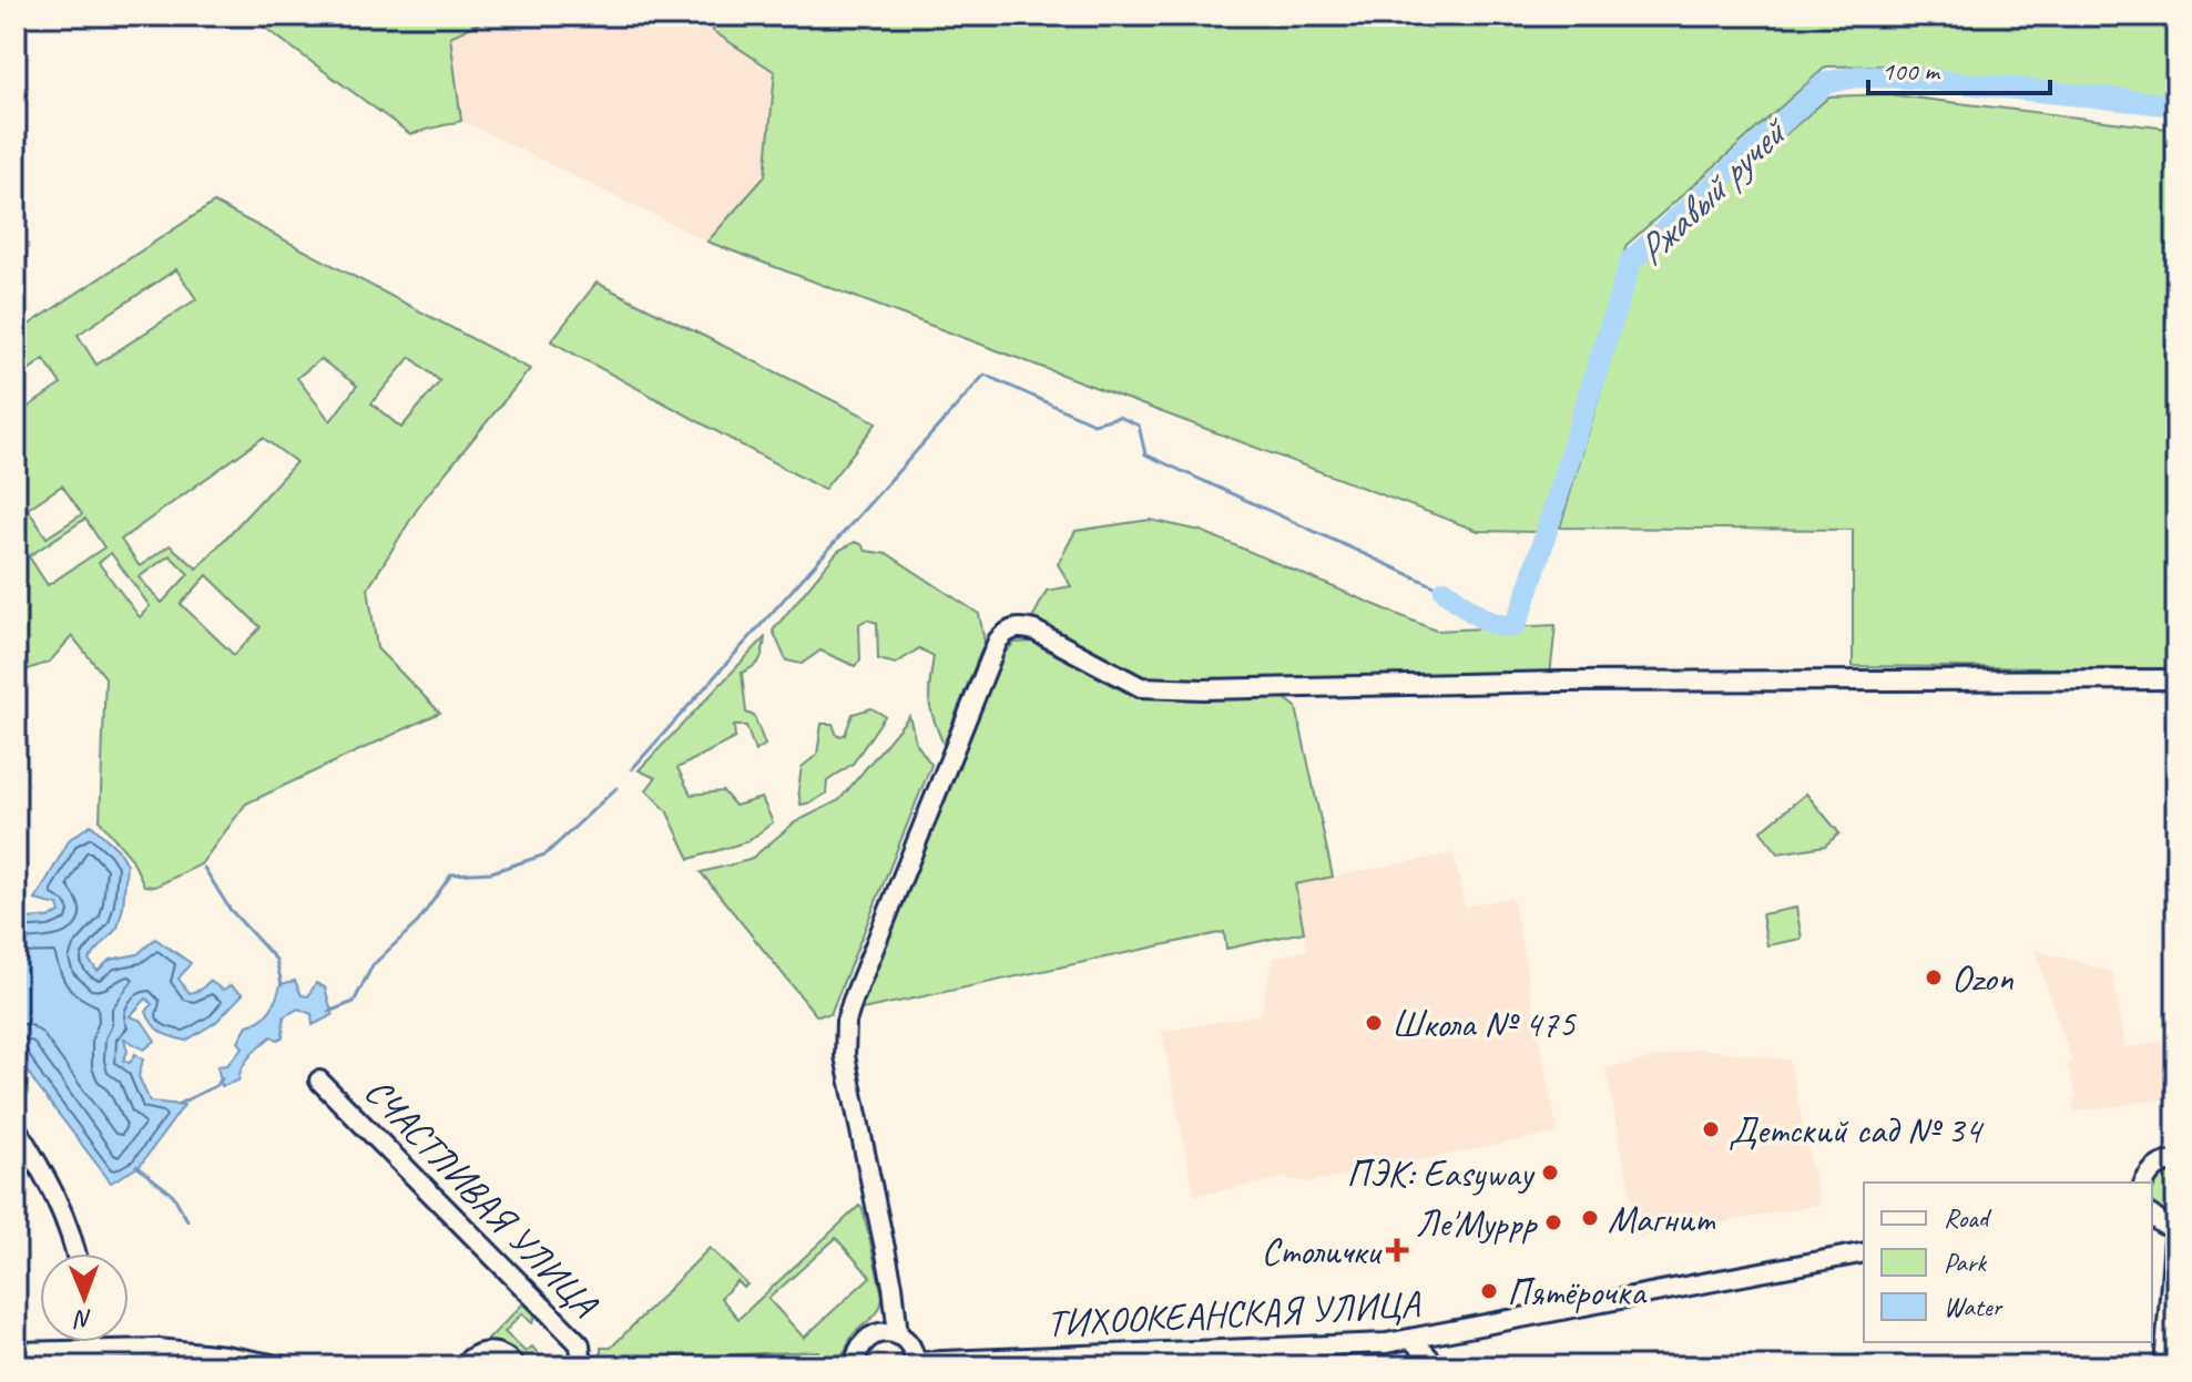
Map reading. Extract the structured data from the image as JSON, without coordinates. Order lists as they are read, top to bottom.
{
  "streets": {
    "street": ["СЧАСТЛИВАЯ УЛИЦА", "ТИХООКЕАНСКАЯ УЛИЦА"]
  },
  "water": ["Ржавый ручей"],
  "places": {
    "other": [
      "Ozon",
      "Школа № 475",
      "Детский сад № 34",
      "ПЭК: Easyway",
      "Магнит",
      "Ле'Муррр",
      "Пятёрочка"
    ],
    "health": ["Столички"]
  },
  "legend": ["Road", "Park", "Water"],
  "scale_bar": "100 m",
  "north": "bottom"
}
